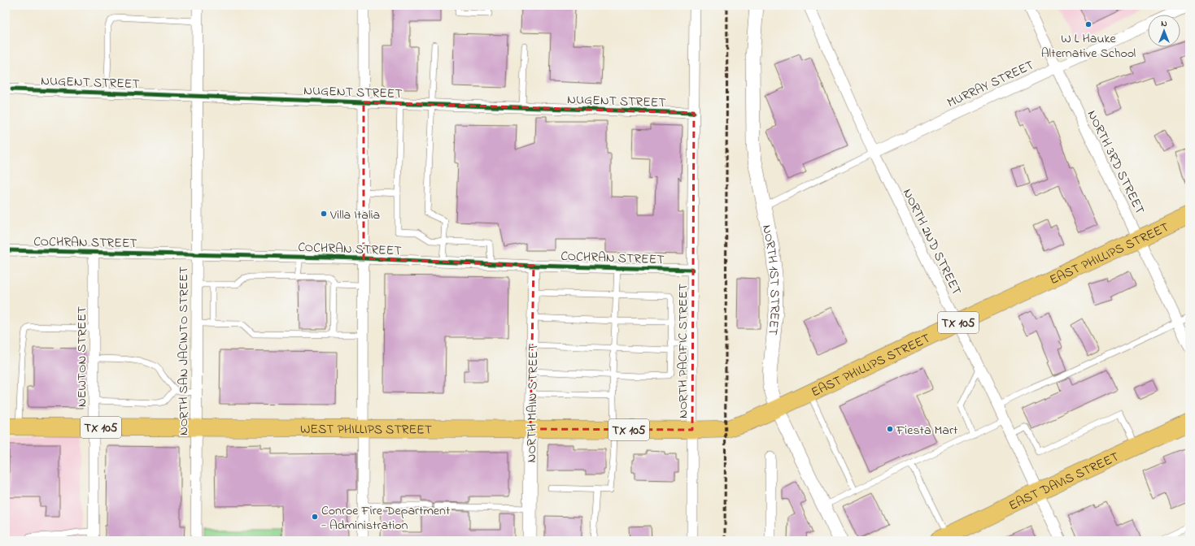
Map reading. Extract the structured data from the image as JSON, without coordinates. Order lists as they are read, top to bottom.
{
  "streets": {
    "main road": [
      "EAST PHILLIPS STREET",
      "TX 105",
      "WEST PHILLIPS STREET",
      "EAST DAVIS STREET"
    ],
    "street": [
      "NUGENT STREET",
      "MURRAY STREET",
      "NORTH 3RD STREET",
      "COCHRAN STREET",
      "NORTH 2ND STREET",
      "NORTH 1ST STREET",
      "NORTH SAN JACINTO STREET",
      "NORTH PACIFIC STREET",
      "NEWTON STREET",
      "NORTH MAIN STREET"
    ]
  },
  "crossings": [
    ["NUGENT STREET", "NORTH SAN JACINTO STREET"],
    ["NUGENT STREET", "NORTH PACIFIC STREET"],
    ["MURRAY STREET", "NORTH 3RD STREET"],
    ["MURRAY STREET", "NORTH 2ND STREET"],
    ["NORTH 3RD STREET", "EAST PHILLIPS STREET"],
    ["COCHRAN STREET", "NORTH SAN JACINTO STREET"],
    ["COCHRAN STREET", "NORTH PACIFIC STREET"],
    ["COCHRAN STREET", "NEWTON STREET"],
    ["COCHRAN STREET", "NORTH MAIN STREET"],
    ["NORTH 2ND STREET", "EAST PHILLIPS STREET"],
    ["NORTH 2ND STREET", "EAST DAVIS STREET"],
    ["EAST PHILLIPS STREET", "NORTH 1ST STREET"],
    ["EAST PHILLIPS STREET", "WEST PHILLIPS STREET"],
    ["NORTH SAN JACINTO STREET", "WEST PHILLIPS STREET"],
    ["NORTH PACIFIC STREET", "WEST PHILLIPS STREET"],
    ["NEWTON STREET", "WEST PHILLIPS STREET"],
    ["NORTH MAIN STREET", "WEST PHILLIPS STREET"]
  ],
  "places": [
    "W L Hauke Alternative School",
    "Villa Italia",
    "Fiesta Mart",
    "Conroe Fire Department - Administration"
  ],
  "north": "top"
}
